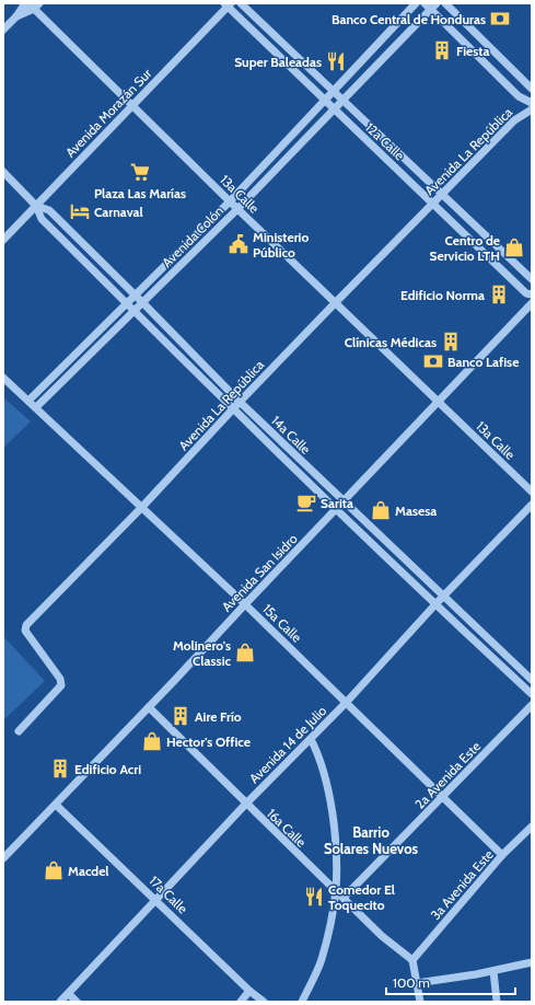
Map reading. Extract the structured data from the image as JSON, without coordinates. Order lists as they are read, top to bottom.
{
  "streets": {
    "street": [
      "Avenida Morazán Sur",
      "12a Calle",
      "Avenida La República",
      "13a Calle",
      "Avenida Colón",
      "14a Calle",
      "Avenida San Isidro",
      "15a Calle",
      "Avenida 14 de Julio",
      "2a Avenida Este",
      "16a Calle",
      "3a Avenida Este",
      "17a Calle"
    ]
  },
  "crossings": [
    ["Avenida Morazán Sur", "12a Calle"],
    ["Avenida Morazán Sur", "13a Calle"],
    ["Avenida Morazán Sur", "14a Calle"],
    ["12a Calle", "Avenida La República"],
    ["12a Calle", "Avenida Colón"],
    ["Avenida La República", "13a Calle"],
    ["Avenida La República", "14a Calle"],
    ["Avenida La República", "15a Calle"],
    ["13a Calle", "Avenida Colón"],
    ["13a Calle", "Avenida San Isidro"],
    ["Avenida Colón", "14a Calle"],
    ["Avenida Colón", "15a Calle"],
    ["14a Calle", "Avenida San Isidro"],
    ["14a Calle", "Avenida 14 de Julio"],
    ["Avenida San Isidro", "15a Calle"],
    ["Avenida San Isidro", "16a Calle"],
    ["Avenida San Isidro", "17a Calle"],
    ["15a Calle", "Avenida 14 de Julio"],
    ["15a Calle", "2a Avenida Este"],
    ["15a Calle", "3a Avenida Este"],
    ["Avenida 14 de Julio", "16a Calle"],
    ["Avenida 14 de Julio", "17a Calle"],
    ["2a Avenida Este", "16a Calle"],
    ["16a Calle", "3a Avenida Este"]
  ],
  "districts": ["Barrio Solares Nuevos"],
  "places": {
    "bank": ["Banco Central de Honduras", "Banco Lafise"],
    "building": [
      "Fiesta",
      "Edificio Norma",
      "Clínicas Médicas",
      "Aire Frío",
      "Edificio Acri"
    ],
    "restaurant": ["Super Baleadas", "Comedor El Toquecito"],
    "supermarket": ["Plaza Las Marías"],
    "hotel": ["Carnaval"],
    "public building": ["Ministerio Público"],
    "shop": [
      "Centro de Servicio LTH",
      "Masesa",
      "Molinero's Classic",
      "Hector's Office",
      "Macdel"
    ],
    "cafe": ["Sarita"]
  },
  "scale_bar": "100 m"
}
